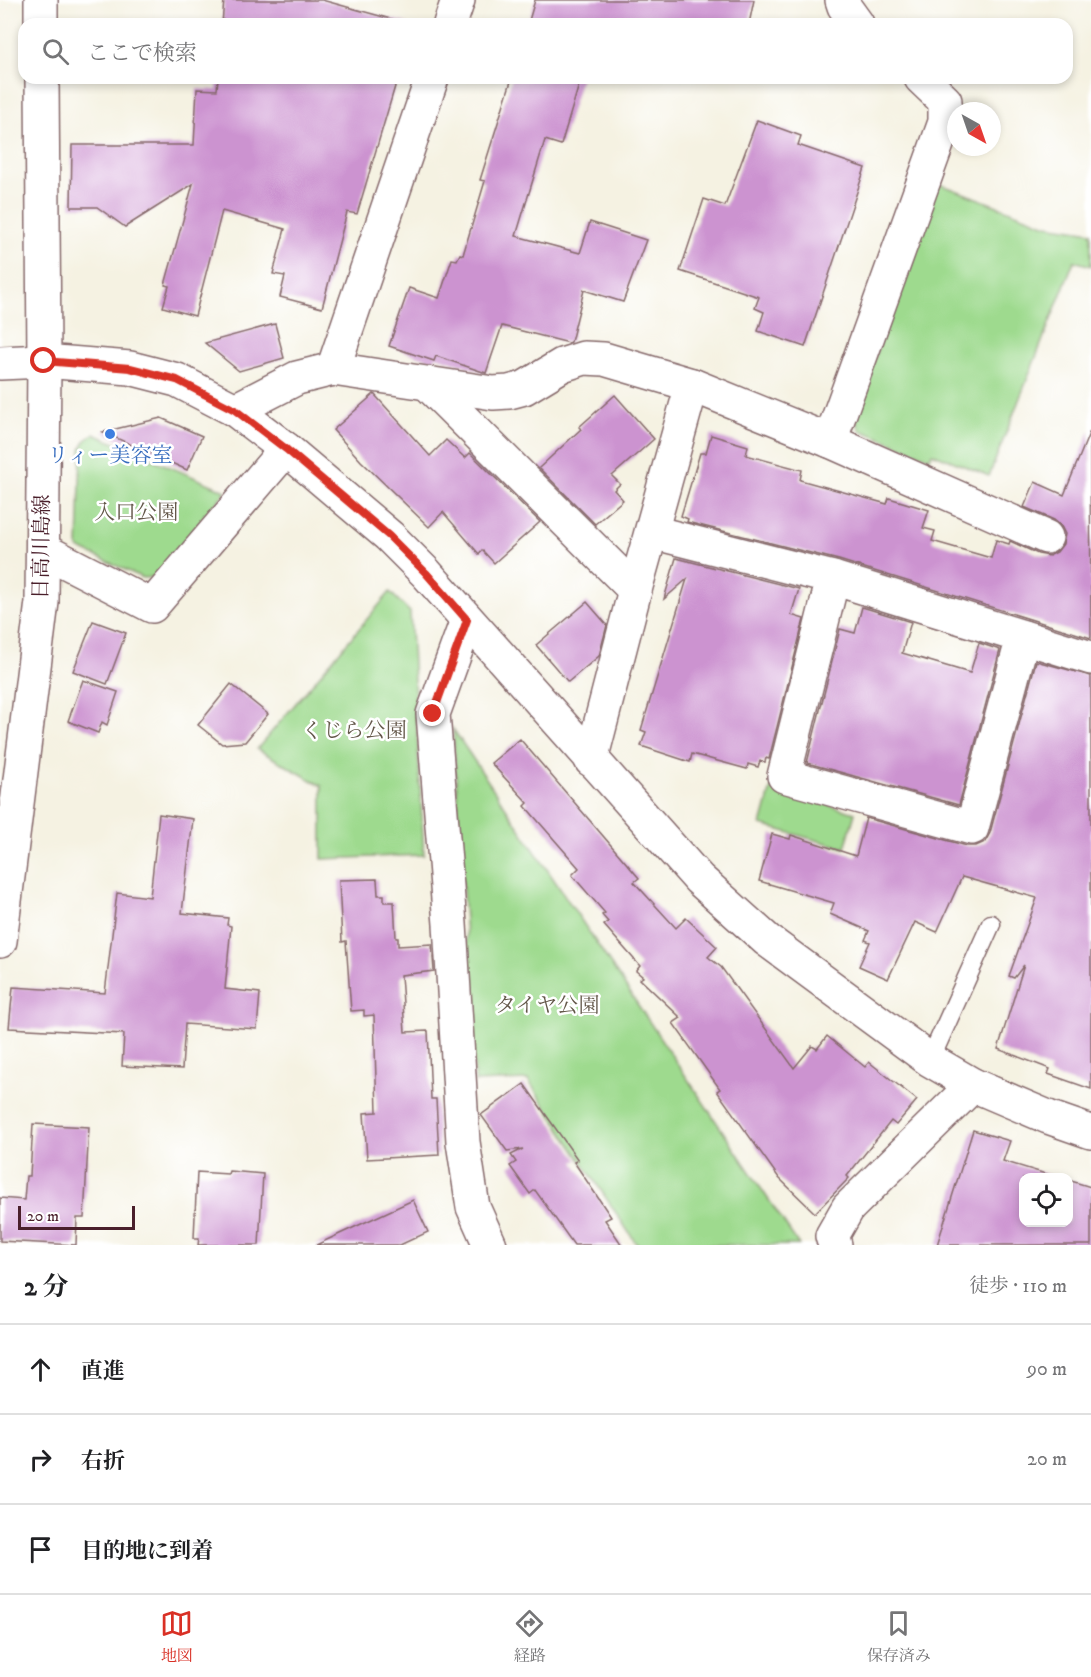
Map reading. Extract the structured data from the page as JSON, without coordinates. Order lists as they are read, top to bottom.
{
  "streets": {
    "street": ["日高川島線"]
  },
  "parks": ["入口公園", "くじら公園", "タイヤ公園"],
  "places": ["リィー美容室"],
  "scale_bar": "20 m",
  "north": "bottom right",
  "page": {
    "search": "ここで検索",
    "scale": "20 m",
    "heading": ["2 分", "徒歩 · 110 m"],
    "list": [
      ["直進", "90 m"],
      ["右折", "20 m"],
      "目的地に到着"
    ],
    "nav": ["地図", "経路", "保存済み"]
  }
}
